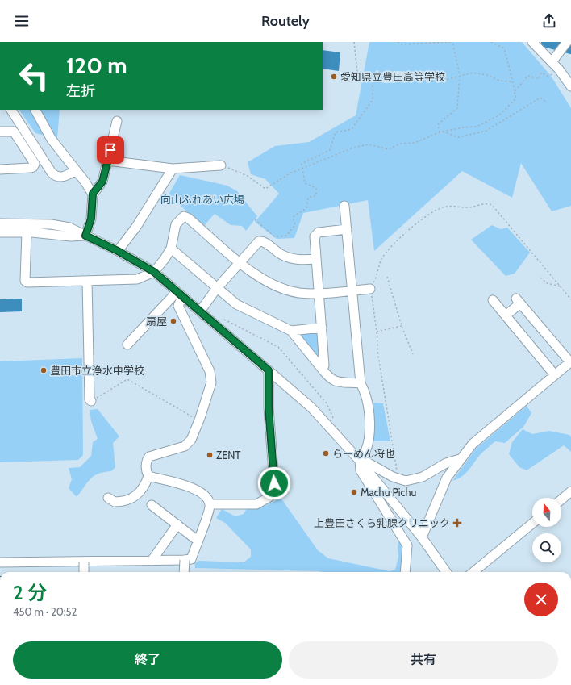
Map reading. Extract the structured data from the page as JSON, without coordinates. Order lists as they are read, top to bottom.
{
  "parks": ["向山ふれあい広場"],
  "places": {
    "other": [
      "愛知県立豊田高等学校",
      "扇屋",
      "豊田市立浄水中学校",
      "らーめん将也",
      "ZENT",
      "Machu Pichu"
    ],
    "health": ["上豊田さくら乳腺クリニック"]
  },
  "north": "top",
  "page": {
    "header": "Routely",
    "turn": ["120 m", "左折"],
    "heading": ["2 分", "450 m · 20:52"],
    "buttons": ["終了", "共有"]
  }
}
